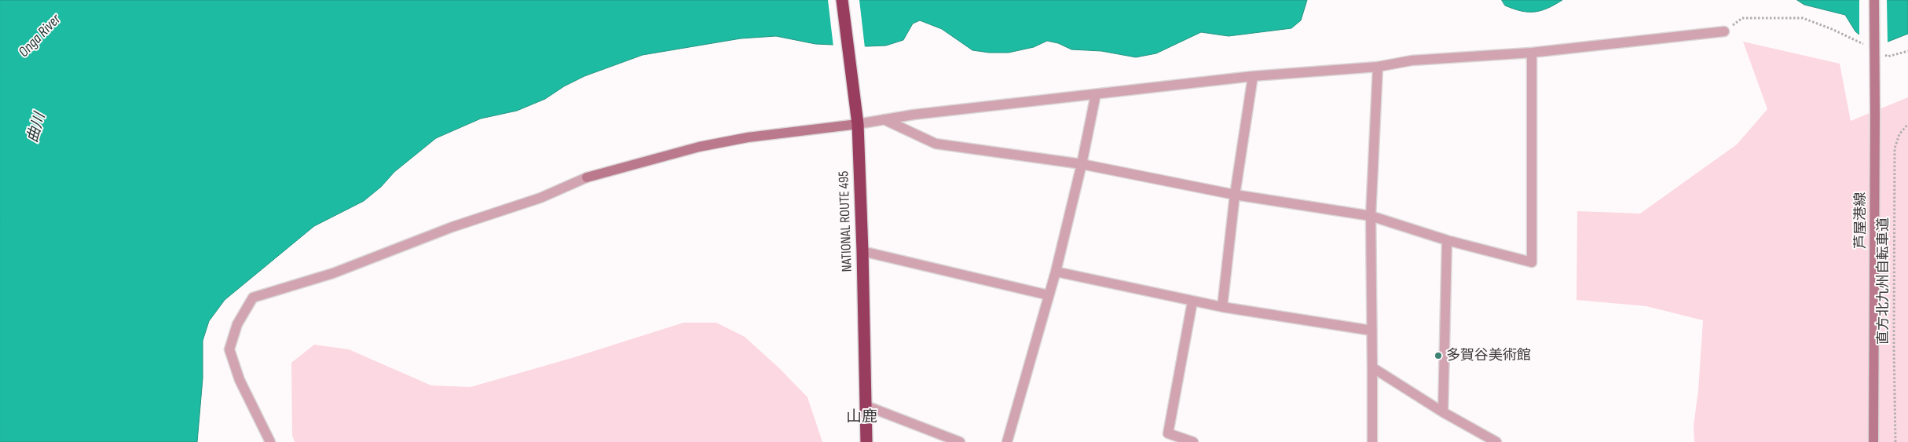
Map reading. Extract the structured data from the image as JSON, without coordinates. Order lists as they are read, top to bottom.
{
  "streets": {
    "highway": ["NATIONAL ROUTE 495"],
    "main road": ["芦屋港線"],
    "path": ["直方北九州自転車道"]
  },
  "districts": ["山鹿"],
  "water": ["Onga River", "曲川"],
  "places": ["多賀谷美術館"]
}
